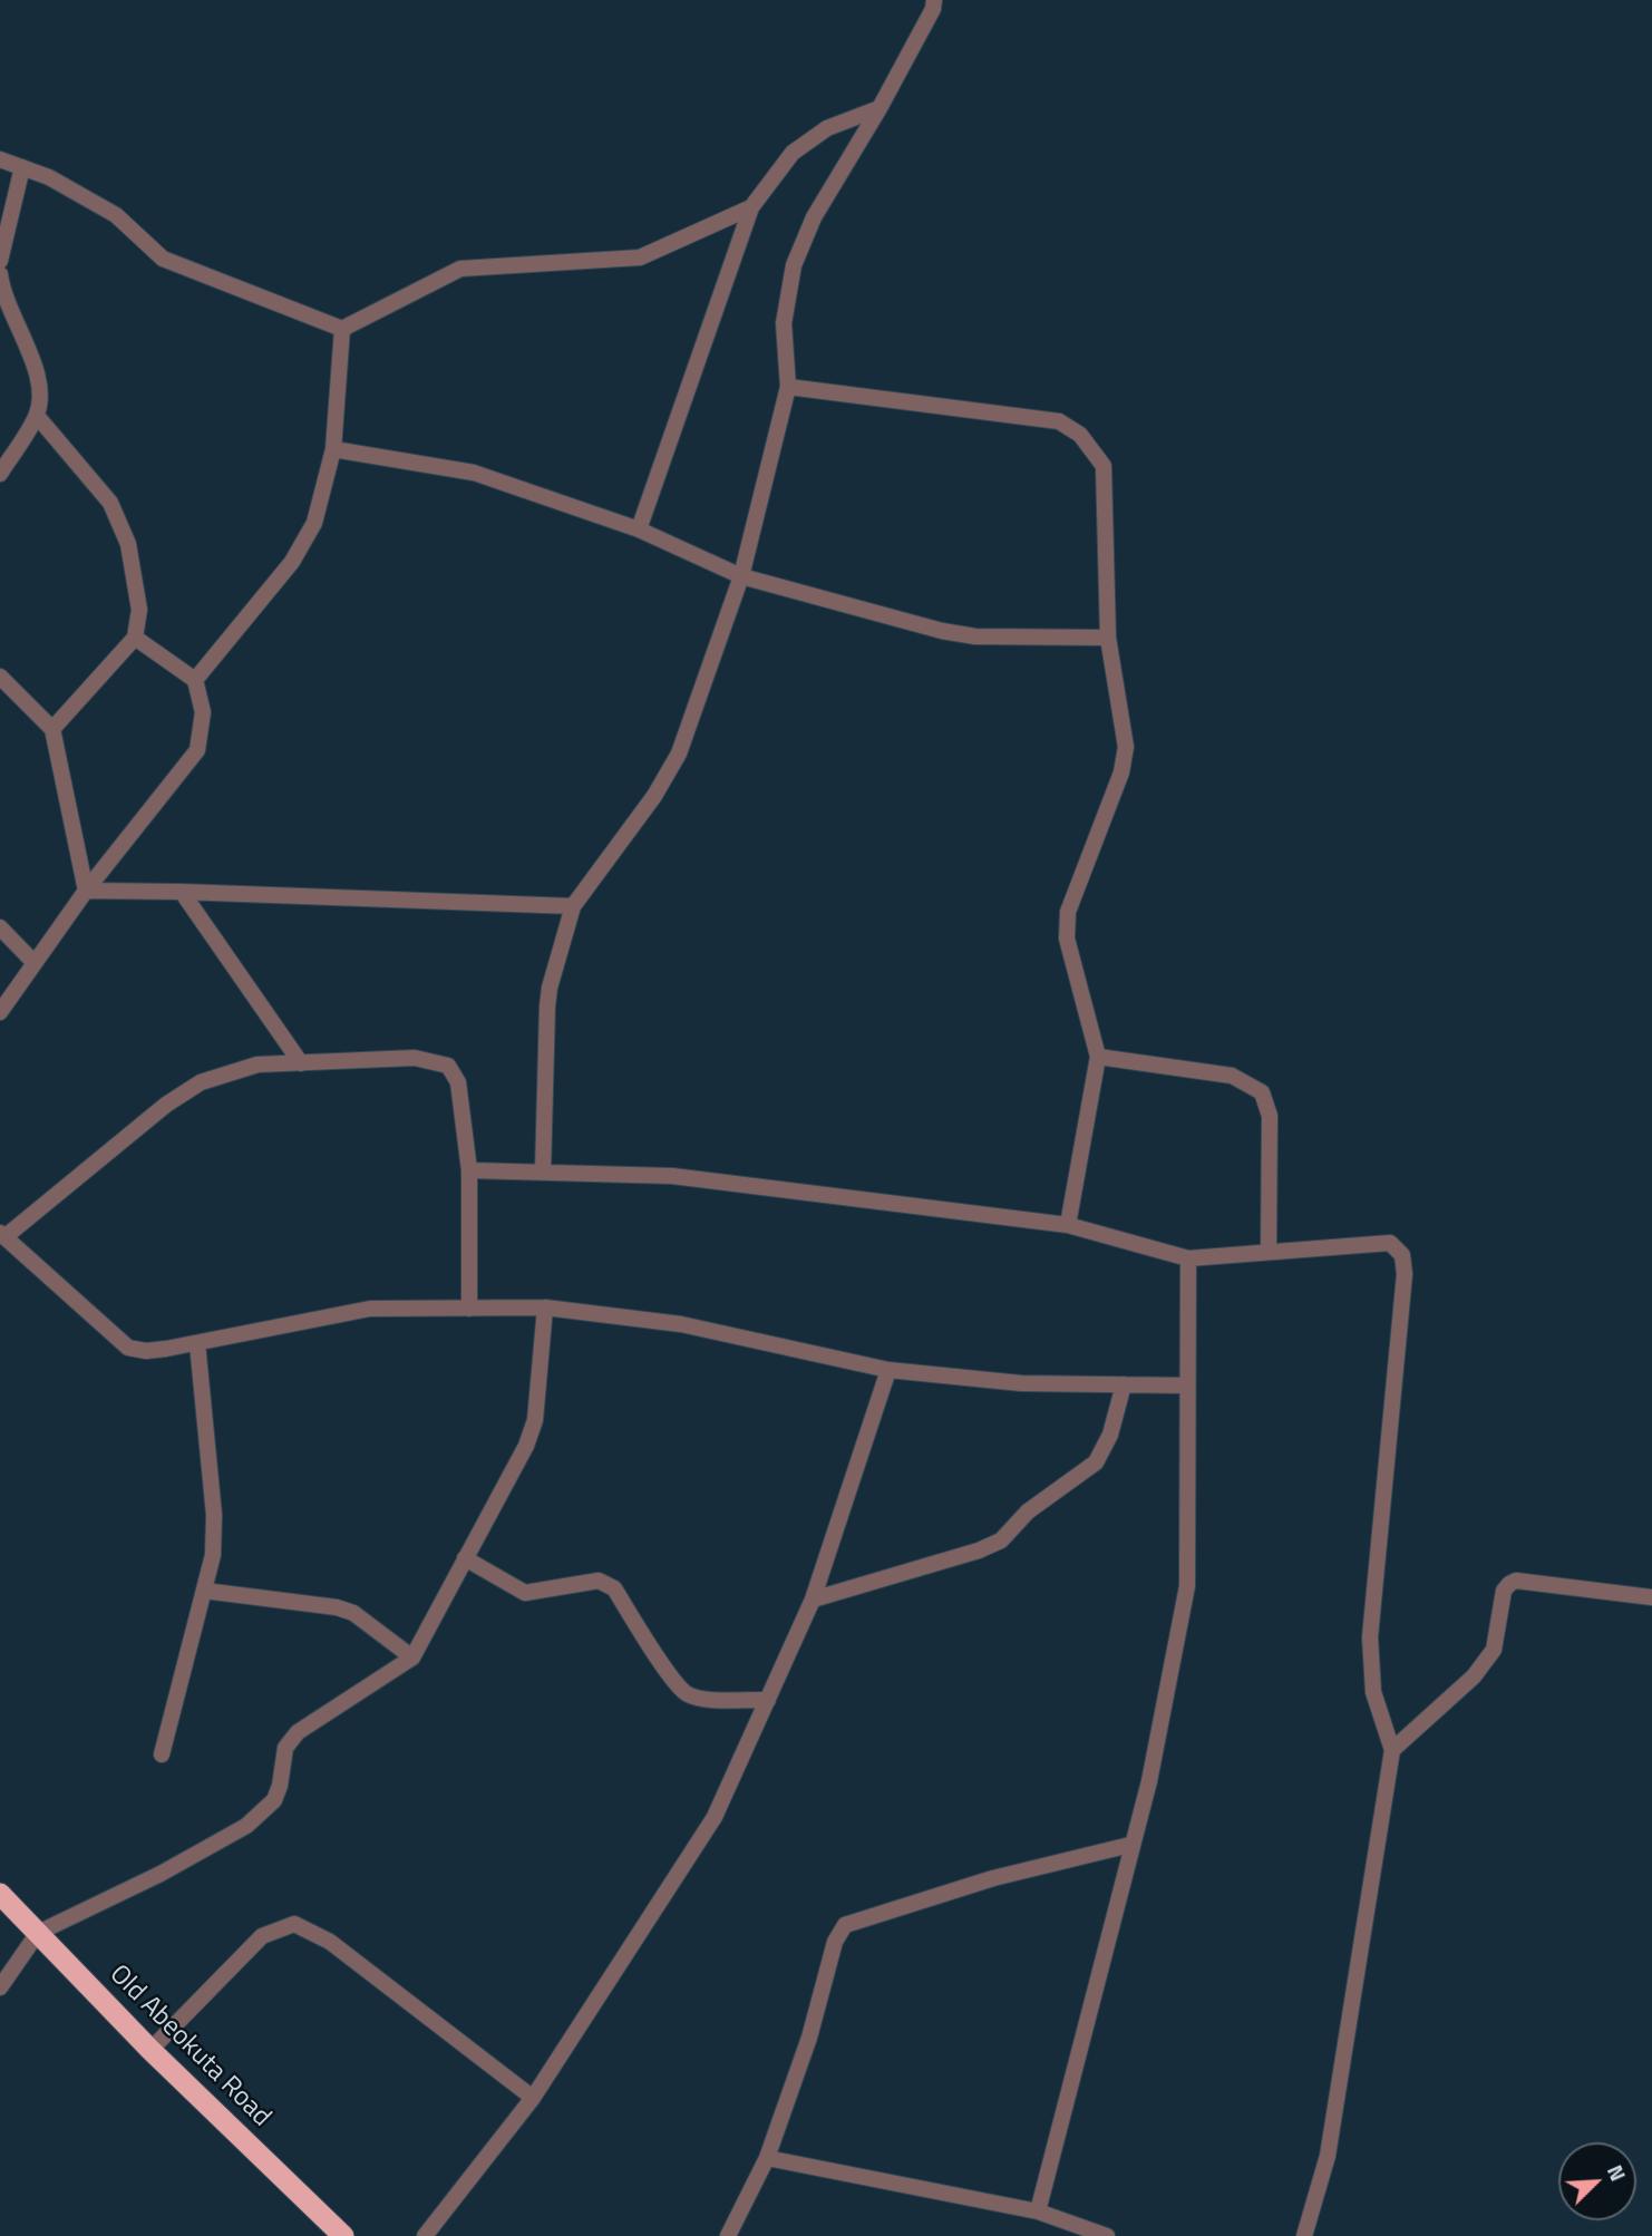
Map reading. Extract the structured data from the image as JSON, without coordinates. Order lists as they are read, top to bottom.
{
  "streets": {
    "highway": ["Old Abeokuta Road"]
  },
  "north": "top right"
}
